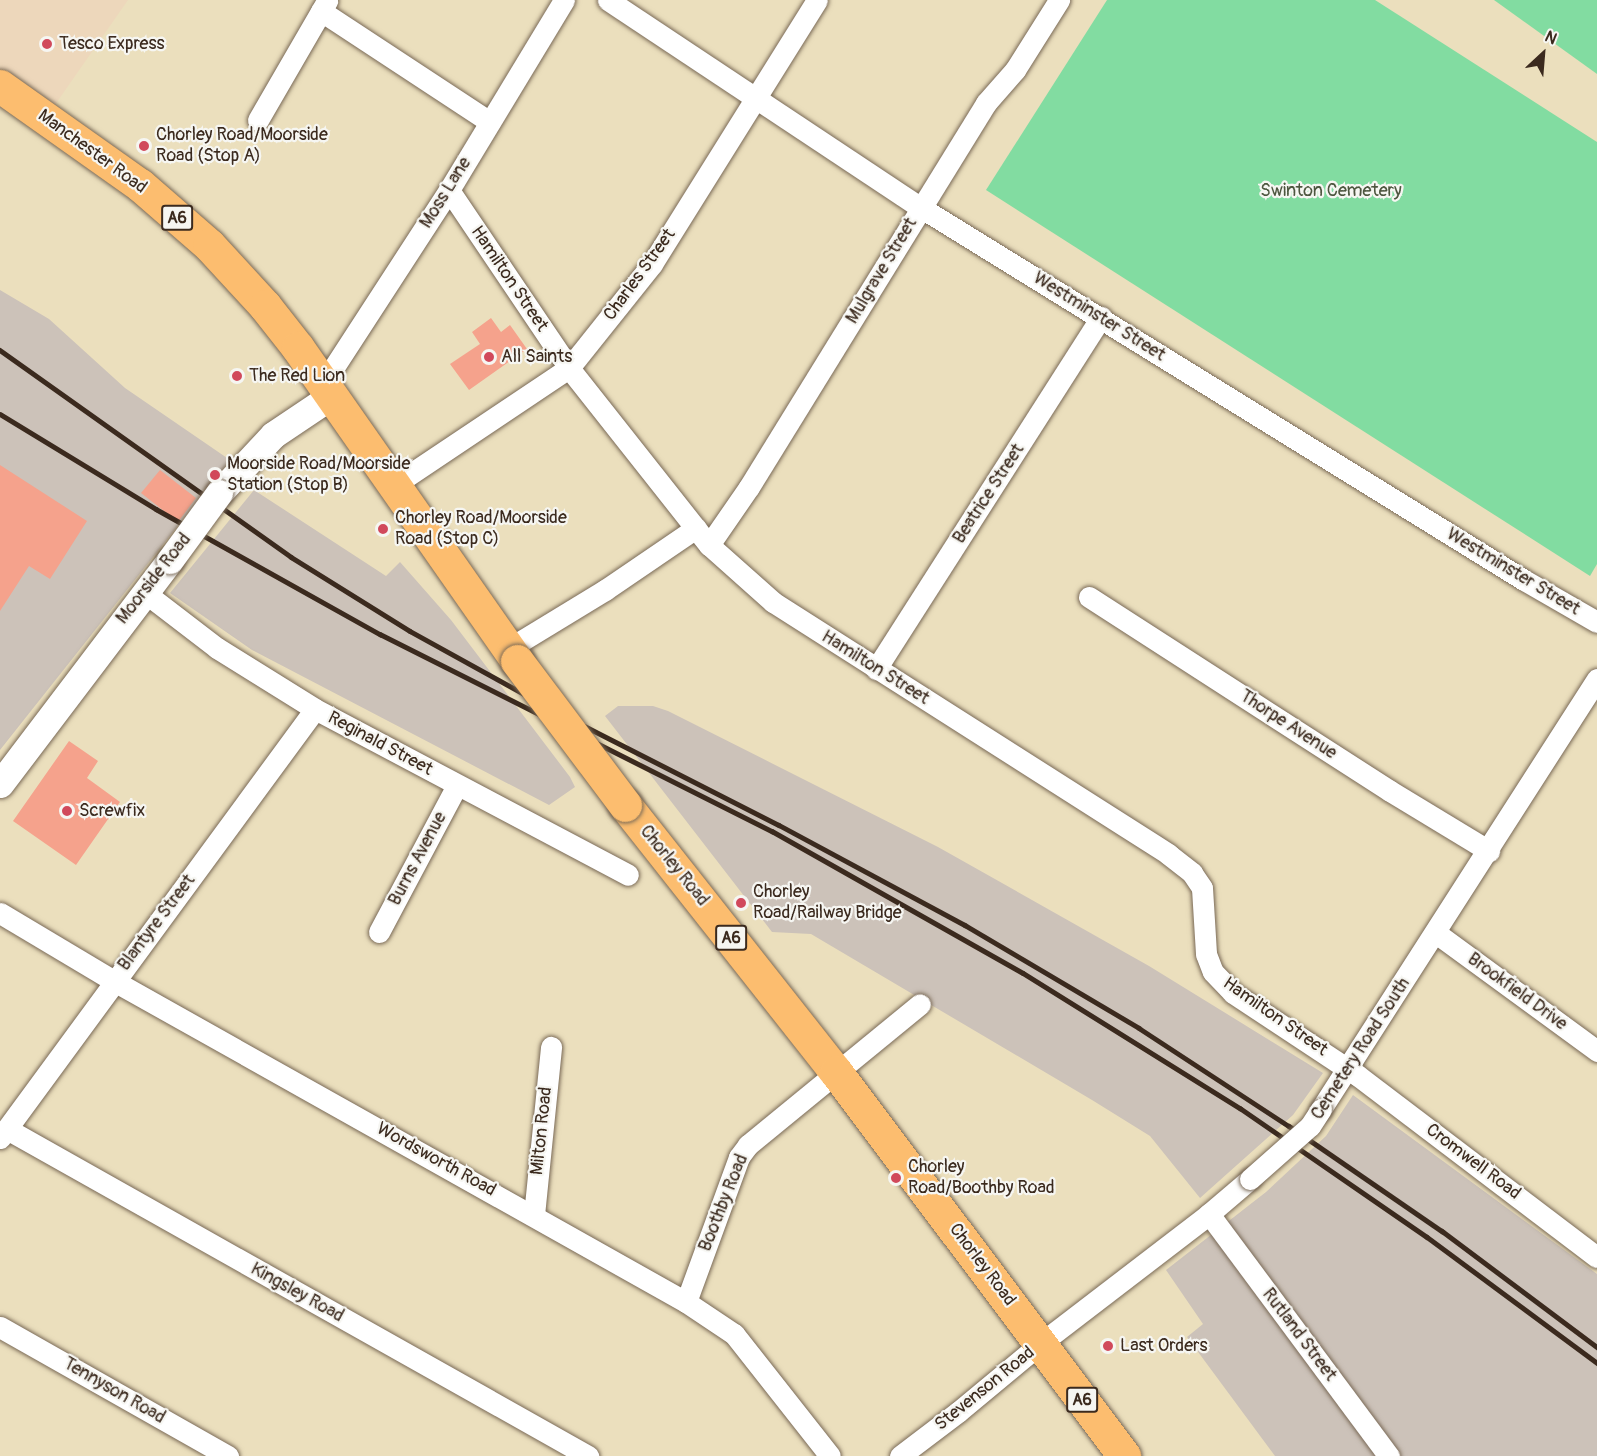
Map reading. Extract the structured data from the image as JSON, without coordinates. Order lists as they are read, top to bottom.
{
  "streets": {
    "main road": ["Manchester Road", "A6", "Chorley Road"],
    "street": [
      "Moss Lane",
      "Mulgrave Street",
      "Charles Street",
      "Hamilton Street",
      "Westminster Street",
      "Beatrice Street",
      "Moorside Road",
      "Thorpe Avenue",
      "Reginald Street",
      "Burns Avenue",
      "Blantyre Street",
      "Brookfield Drive",
      "Cemetery Road South",
      "Milton Road",
      "Wordsworth Road",
      "Cromwell Road",
      "Boothby Road",
      "Kingsley Road",
      "Rutland Street",
      "Stevenson Road",
      "Tennyson Road"
    ]
  },
  "crossings": [
    ["Manchester Road", "Moss Lane"],
    ["Manchester Road", "Moorside Road"],
    ["Manchester Road", "Chorley Road"],
    ["Moss Lane", "Hamilton Street"],
    ["Moss Lane", "Moorside Road"],
    ["Moss Lane", "Chorley Road"],
    ["Mulgrave Street", "Hamilton Street"],
    ["Mulgrave Street", "Westminster Street"],
    ["Mulgrave Street", "Chorley Road"],
    ["Charles Street", "Hamilton Street"],
    ["Charles Street", "Westminster Street"],
    ["Charles Street", "Chorley Road"],
    ["Hamilton Street", "Beatrice Street"],
    ["Hamilton Street", "Cemetery Road South"],
    ["Hamilton Street", "Cromwell Road"],
    ["Westminster Street", "Beatrice Street"],
    ["Moorside Road", "Reginald Street"],
    ["Moorside Road", "Chorley Road"],
    ["Thorpe Avenue", "Cemetery Road South"],
    ["Reginald Street", "Burns Avenue"],
    ["Reginald Street", "Blantyre Street"],
    ["Chorley Road", "Cemetery Road South"],
    ["Chorley Road", "Boothby Road"],
    ["Chorley Road", "Stevenson Road"],
    ["Blantyre Street", "Wordsworth Road"],
    ["Blantyre Street", "Kingsley Road"],
    ["Brookfield Drive", "Cemetery Road South"],
    ["Cemetery Road South", "Cromwell Road"],
    ["Cemetery Road South", "Rutland Street"],
    ["Cemetery Road South", "Stevenson Road"],
    ["Milton Road", "Wordsworth Road"],
    ["Wordsworth Road", "Boothby Road"]
  ],
  "parks": ["Swinton Cemetery"],
  "places": [
    "Tesco Express",
    "Chorley Road/Moorside Road (Stop A)",
    "All Saints",
    "The Red Lion",
    "Moorside Road/Moorside Station (Stop B)",
    "Chorley Road/Moorside Road (Stop C)",
    "Screwfix",
    "Chorley Road/Railway Bridge",
    "Chorley Road/Boothby Road",
    "Last Orders"
  ],
  "north": "top right"
}
